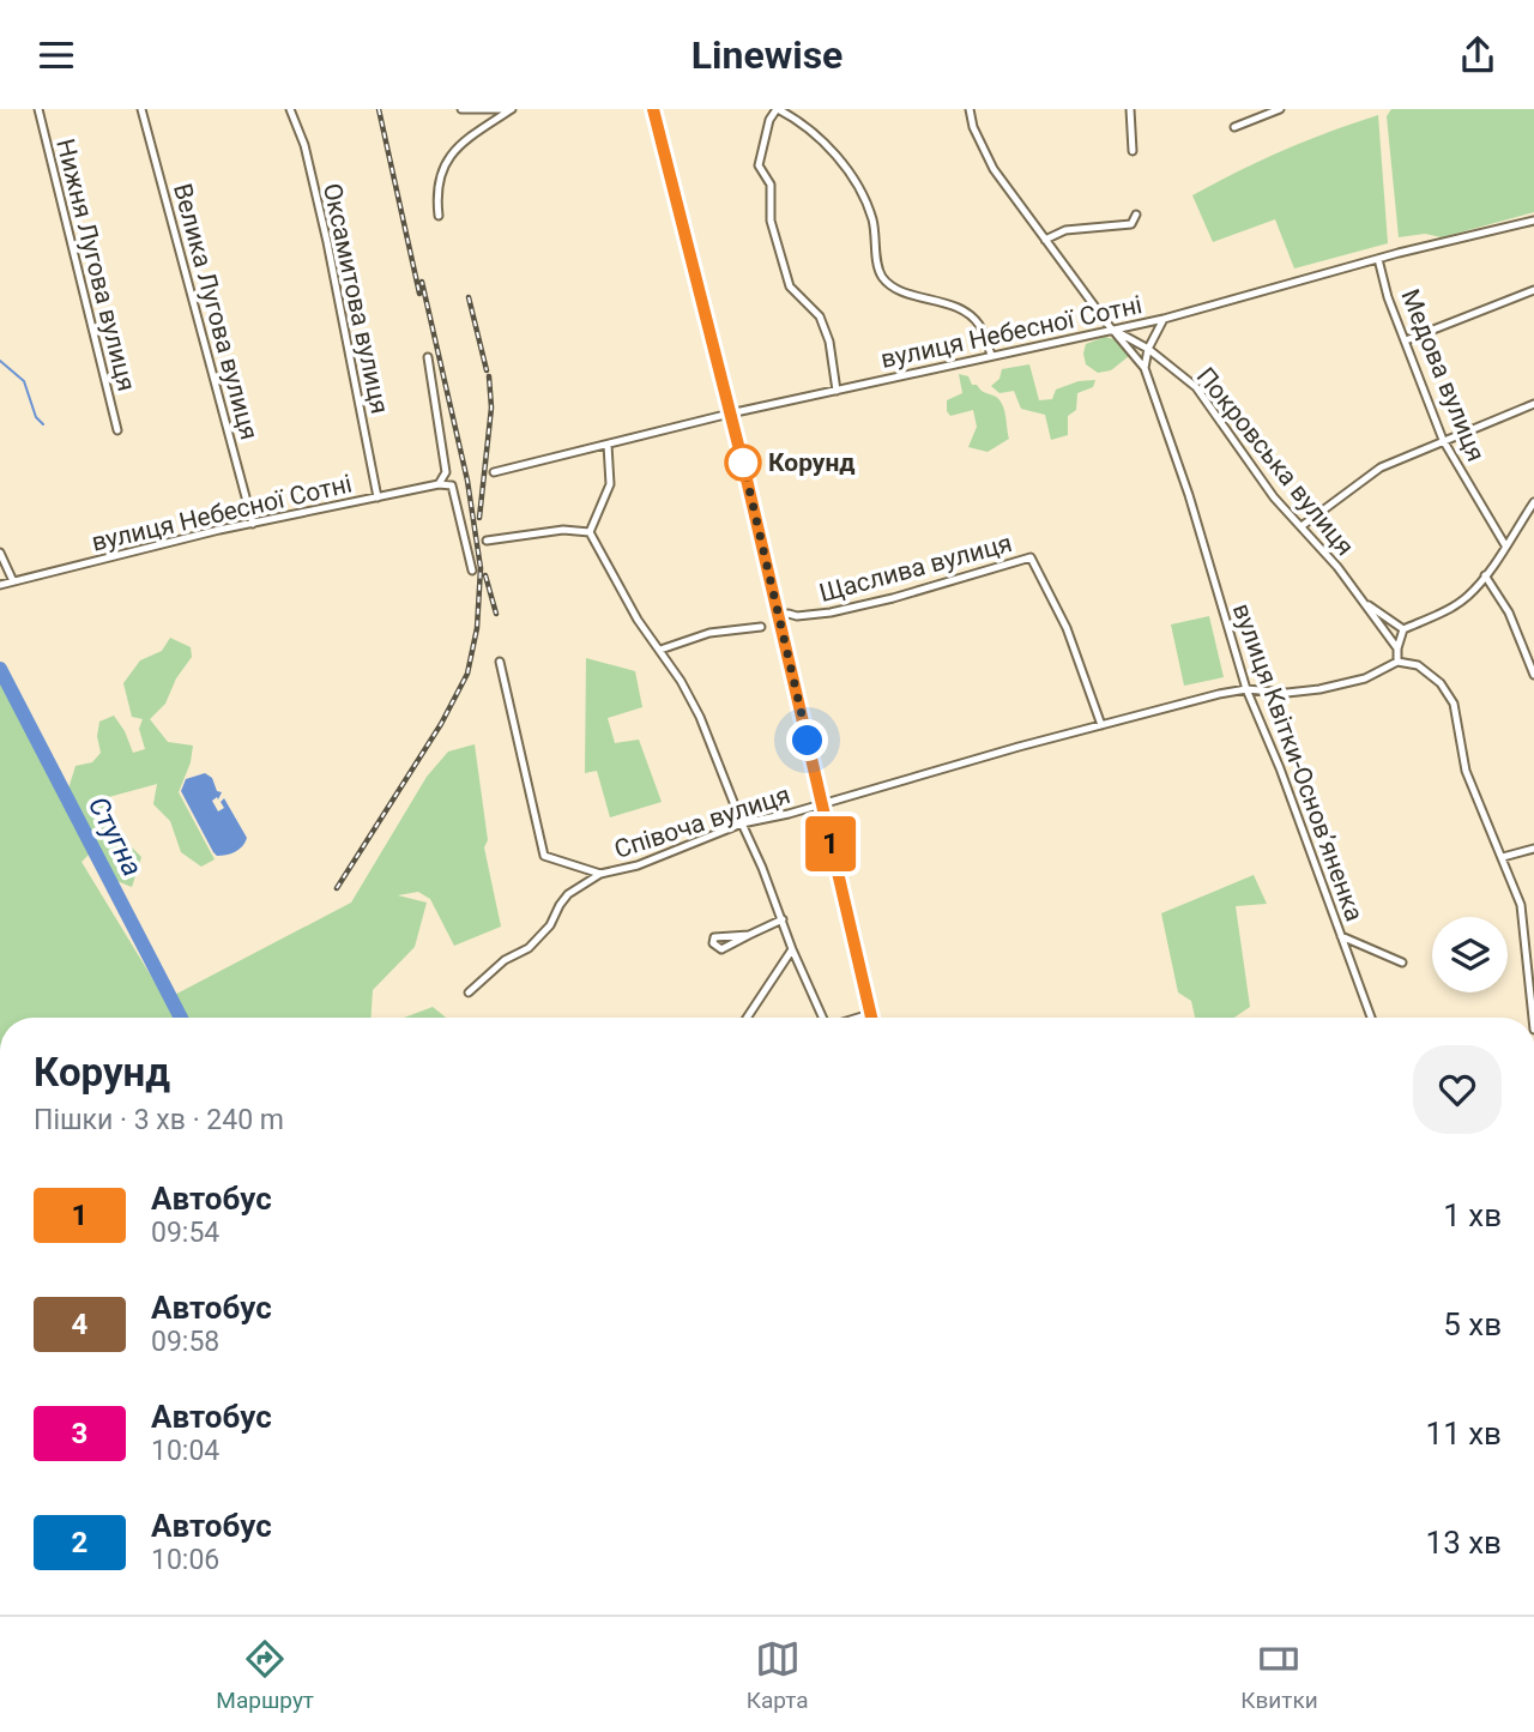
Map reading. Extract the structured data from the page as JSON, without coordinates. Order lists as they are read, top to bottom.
{
  "streets": {
    "street": [
      "Нижня Лугова вулиця",
      "Оксамитова вулиця",
      "Велика Лугова вулиця",
      "вулиця Небесної Сотні",
      "Медова вулиця",
      "Покровська вулиця",
      "Щаслива вулиця",
      "вулиця Квітки-Основʼяненка",
      "Співоча вулиця"
    ]
  },
  "crossings": [
    ["Оксамитова вулиця", "вулиця Небесної Сотні"],
    ["Велика Лугова вулиця", "вулиця Небесної Сотні"],
    ["вулиця Небесної Сотні", "Медова вулиця"],
    ["вулиця Небесної Сотні", "Покровська вулиця"],
    ["вулиця Небесної Сотні", "вулиця Квітки-Основʼяненка"],
    ["Покровська вулиця", "вулиця Квітки-Основʼяненка"]
  ],
  "water": ["Стугна"],
  "places": ["Корунд"],
  "lines": ["bus line 1"],
  "page": {
    "header": "Linewise",
    "on_map": "1",
    "heading": ["Корунд", "Пішки · 3 хв · 240 m"],
    "list": [
      {
        "mark": "1",
        "name": "Автобус",
        "note": "09:54",
        "value": "1 хв"
      },
      {
        "mark": "4",
        "name": "Автобус",
        "note": "09:58",
        "value": "5 хв"
      },
      {
        "mark": "3",
        "name": "Автобус",
        "note": "10:04",
        "value": "11 хв"
      },
      {
        "mark": "2",
        "name": "Автобус",
        "note": "10:06",
        "value": "13 хв"
      }
    ],
    "tabs": ["Маршрут", "Карта", "Квитки"]
  }
}
